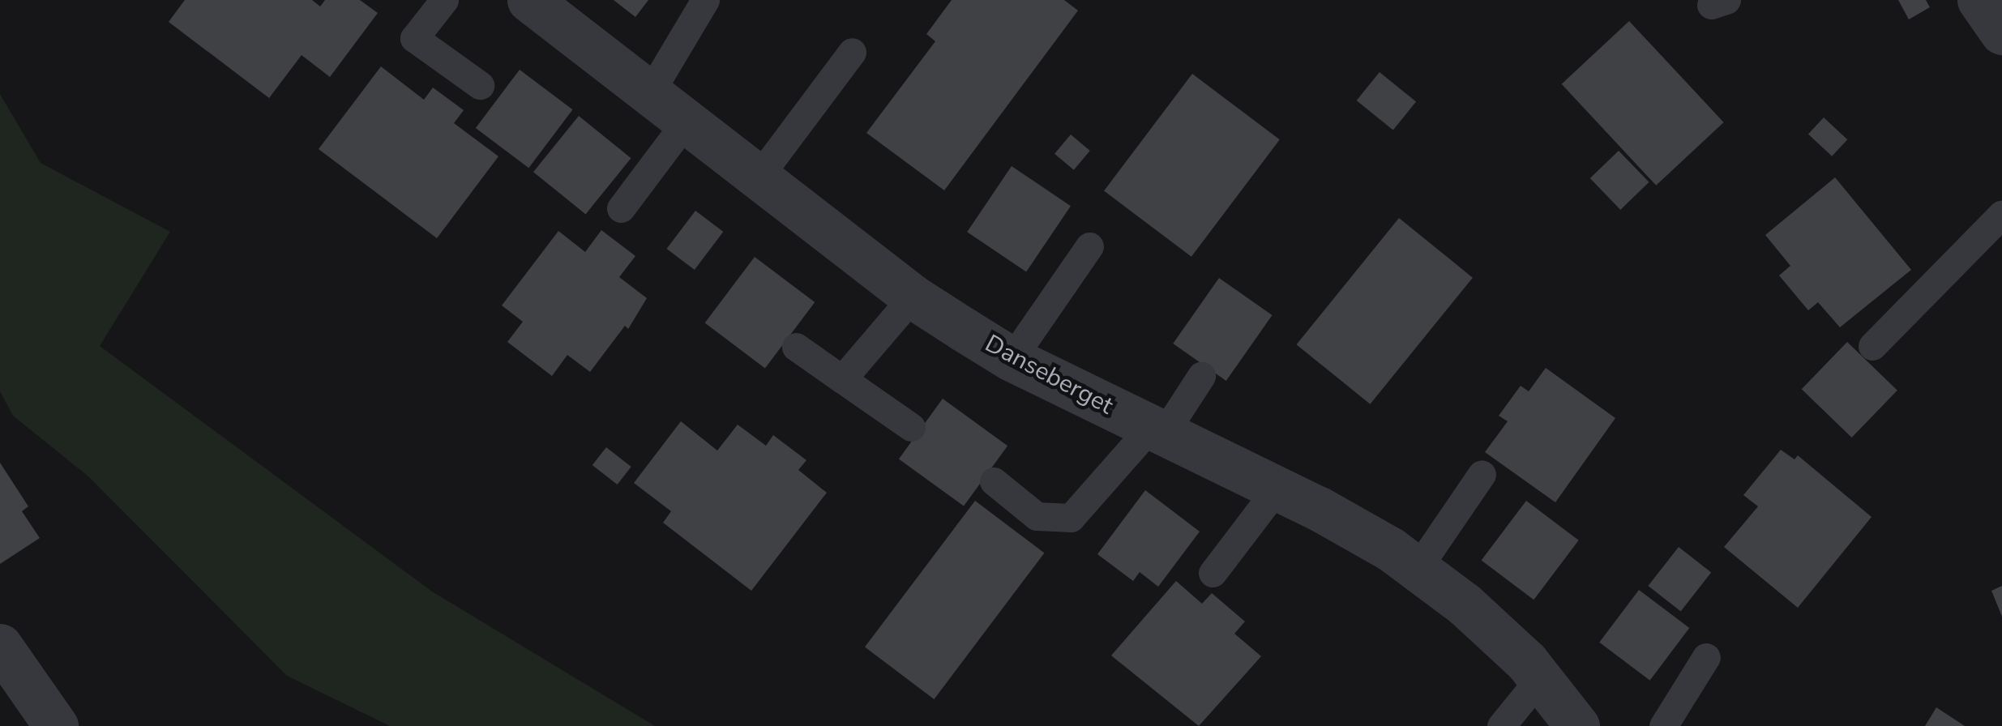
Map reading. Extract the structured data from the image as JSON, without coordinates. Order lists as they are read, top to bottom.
{
  "streets": {
    "street": ["Danseberget"]
  }
}
